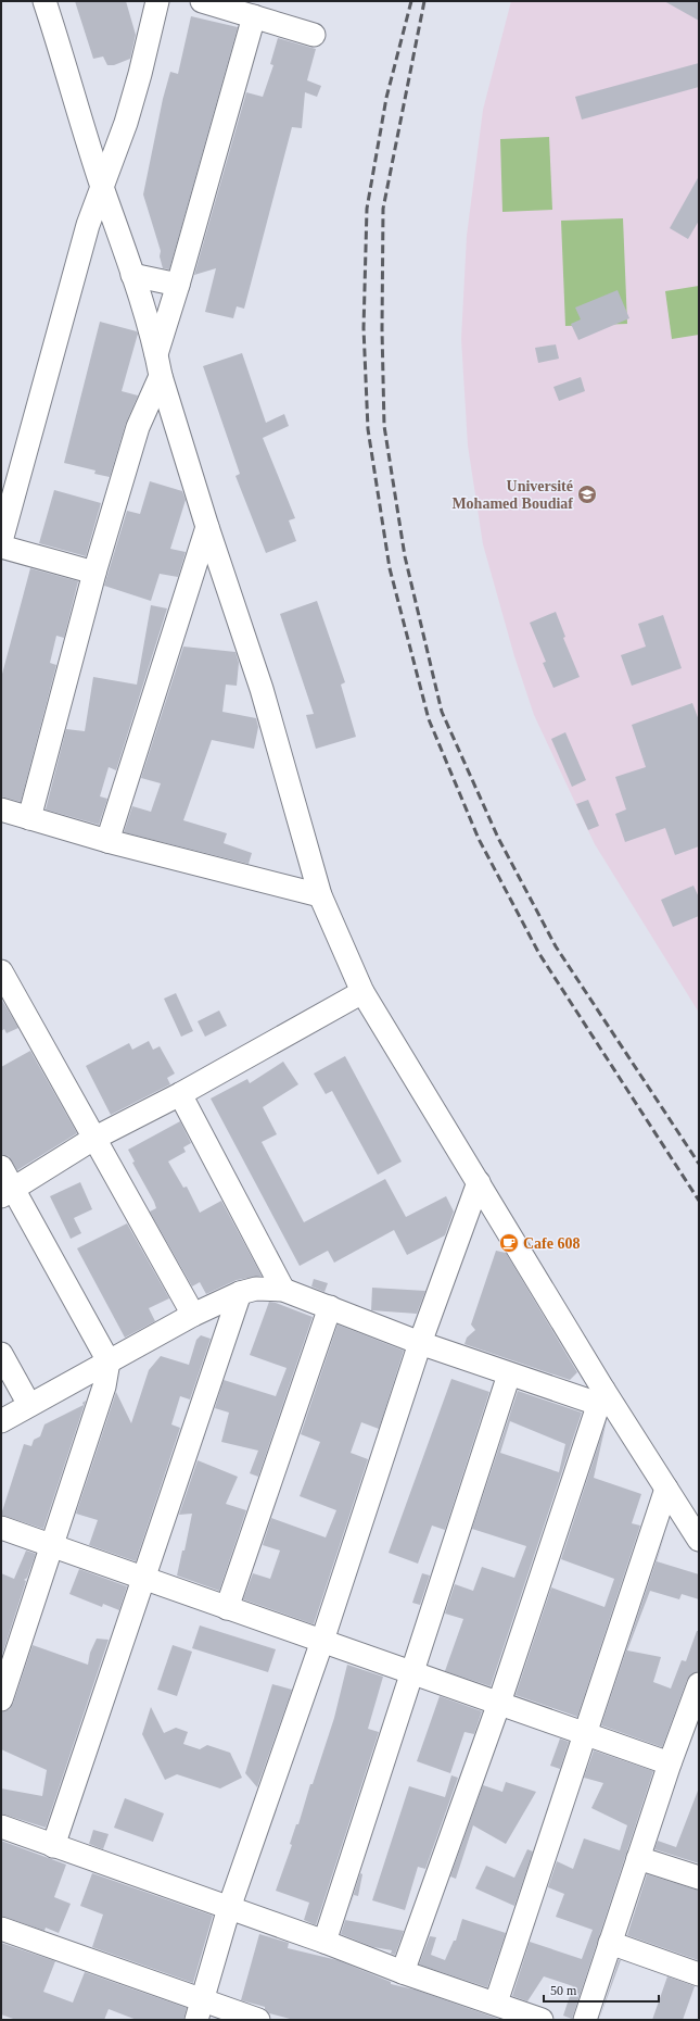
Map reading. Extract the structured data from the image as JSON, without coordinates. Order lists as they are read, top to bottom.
{
  "places": {
    "school or university": ["Université Mohamed Boudiaf"],
    "cafe": ["Cafe 608"]
  },
  "scale_bar": "50 m"
}
